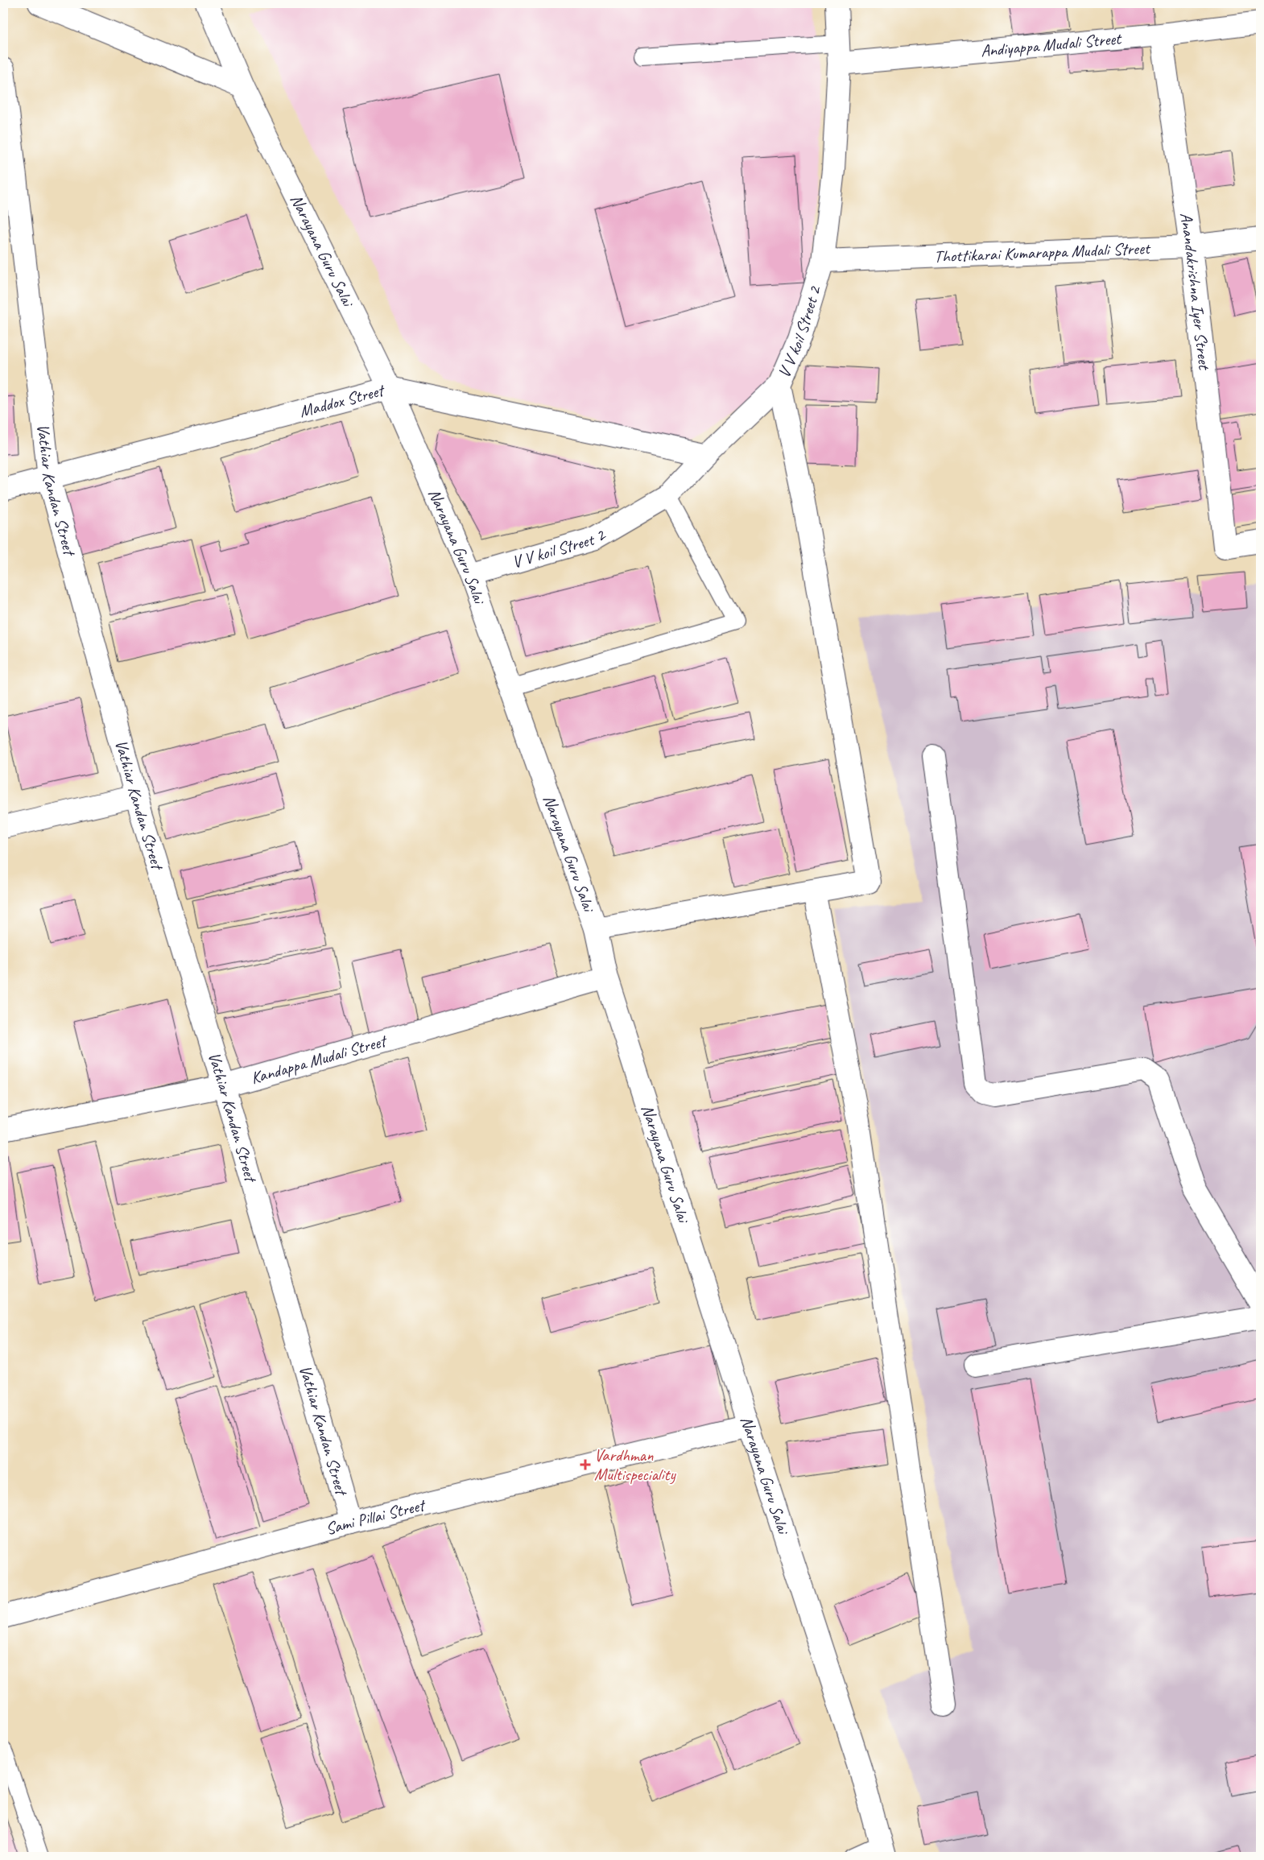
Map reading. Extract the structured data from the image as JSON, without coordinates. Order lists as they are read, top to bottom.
{
  "streets": {
    "street": [
      "Andiyappa Mudali Street",
      "Narayana Guru Salai",
      "Thottikarai Kumarappa Mudali Street",
      "Anandakrishna Iyer Street",
      "V V koil Street 2",
      "Maddox Street",
      "Vathiar Kandan Street",
      "Kandappa Mudali Street",
      "Sami Pillai Street"
    ]
  },
  "crossings": [
    ["Andiyappa Mudali Street", "Anandakrishna Iyer Street"],
    ["Andiyappa Mudali Street", "V V koil Street 2"],
    ["Narayana Guru Salai", "V V koil Street 2"],
    ["Narayana Guru Salai", "Maddox Street"],
    ["Narayana Guru Salai", "Kandappa Mudali Street"],
    ["Narayana Guru Salai", "Sami Pillai Street"],
    ["Thottikarai Kumarappa Mudali Street", "Anandakrishna Iyer Street"],
    ["Thottikarai Kumarappa Mudali Street", "V V koil Street 2"],
    ["V V koil Street 2", "Maddox Street"],
    ["Maddox Street", "Vathiar Kandan Street"],
    ["Vathiar Kandan Street", "Kandappa Mudali Street"],
    ["Vathiar Kandan Street", "Sami Pillai Street"]
  ],
  "places": {
    "health": ["Vardhman Multispeciality"]
  }
}
